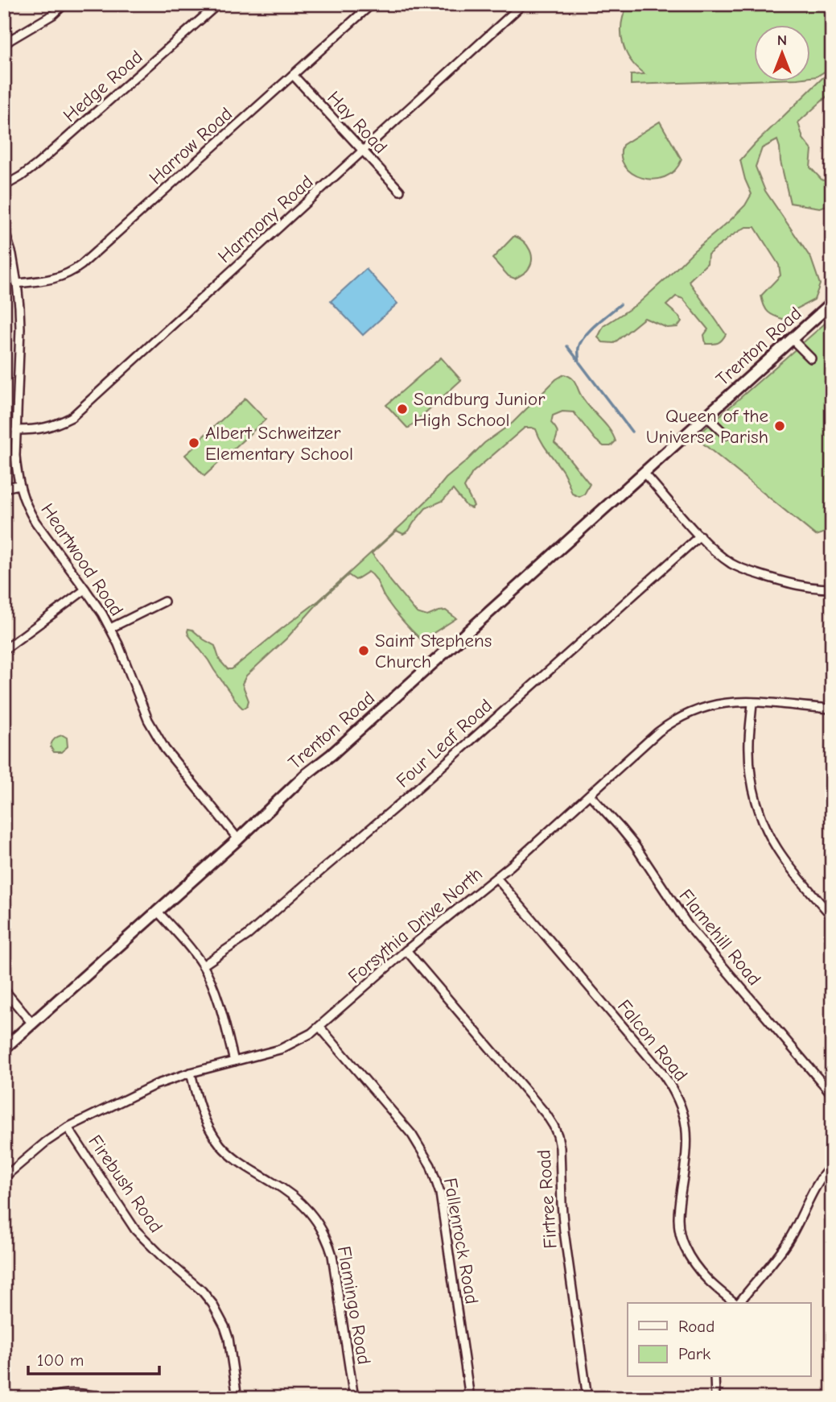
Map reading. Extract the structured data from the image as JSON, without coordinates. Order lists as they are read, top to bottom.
{
  "streets": {
    "main road": ["Trenton Road"],
    "street": [
      "Hedge Road",
      "Hay Road",
      "Harrow Road",
      "Harmony Road",
      "Heartwood Road",
      "Four Leaf Road",
      "Forsythia Drive North",
      "Flamehill Road",
      "Falcon Road",
      "Firebush Road",
      "Firtree Road",
      "Fallenrock Road",
      "Flamingo Road"
    ]
  },
  "crossings": [
    ["Hay Road", "Harrow Road"],
    ["Hay Road", "Harmony Road"],
    ["Harrow Road", "Heartwood Road"],
    ["Harmony Road", "Heartwood Road"],
    ["Trenton Road", "Heartwood Road"],
    ["Forsythia Drive North", "Flamehill Road"],
    ["Forsythia Drive North", "Falcon Road"],
    ["Forsythia Drive North", "Firebush Road"],
    ["Forsythia Drive North", "Firtree Road"],
    ["Forsythia Drive North", "Fallenrock Road"],
    ["Forsythia Drive North", "Flamingo Road"]
  ],
  "places": [
    "Sandburg Junior High School",
    "Queen of the Universe Parish",
    "Albert Schweitzer Elementary School",
    "Saint Stephens Church"
  ],
  "legend": ["Road", "Park"],
  "scale_bar": "100 m",
  "north": "top"
}
